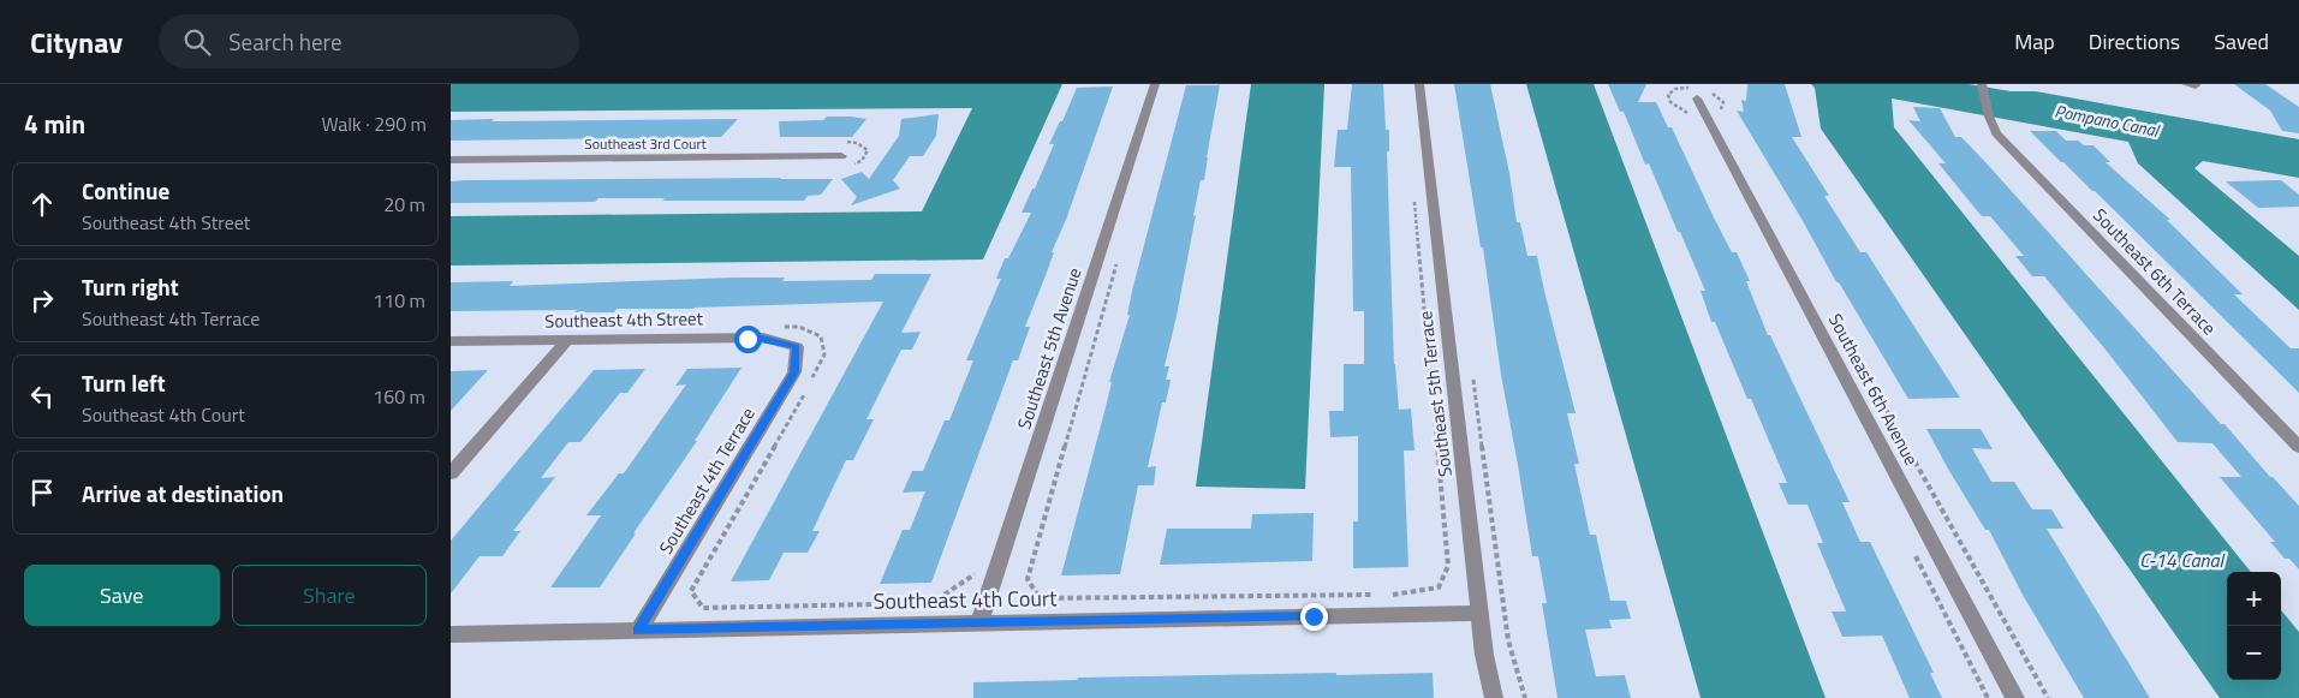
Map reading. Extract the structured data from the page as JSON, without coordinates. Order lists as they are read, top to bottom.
{
  "streets": {
    "street": [
      "Southeast 3rd Court",
      "Southeast 6th Terrace",
      "Southeast 4th Street",
      "Southeast 5th Avenue",
      "Southeast 6th Avenue",
      "Southeast 5th Terrace",
      "Southeast 4th Terrace",
      "Southeast 4th Court"
    ]
  },
  "crossings": [
    ["Southeast 4th Street", "Southeast 4th Terrace"],
    ["Southeast 5th Avenue", "Southeast 4th Court"],
    ["Southeast 5th Terrace", "Southeast 4th Court"],
    ["Southeast 4th Terrace", "Southeast 4th Court"]
  ],
  "water": ["Pompano Canal", "C-14 Canal"],
  "page": {
    "header": "Citynav",
    "search": "Search here",
    "nav": ["Map", "Directions", "Saved"],
    "heading": ["4 min", "Walk · 290 m"],
    "list": [
      ["Continue", "Southeast 4th Street", "20 m"],
      ["Turn right", "Southeast 4th Terrace", "110 m"],
      ["Turn left", "Southeast 4th Court", "160 m"],
      "Arrive at destination"
    ],
    "buttons": ["Save", "Share"],
    "map_buttons": ["+", "−"]
  }
}
